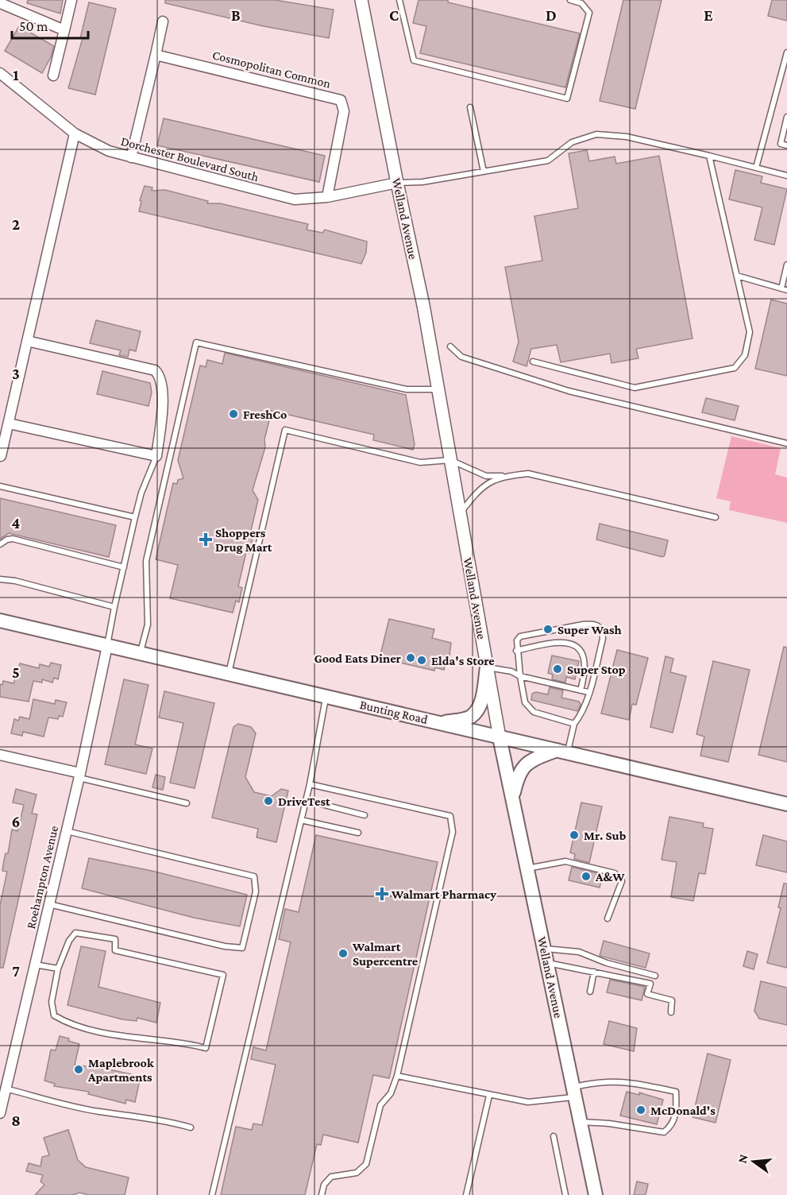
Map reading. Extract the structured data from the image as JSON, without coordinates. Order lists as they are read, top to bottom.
{
  "streets": {
    "main road": ["Welland Avenue", "Bunting Road"],
    "street": ["Cosmopolitan Common", "Dorchester Boulevard South", "Roehampton Avenue"]
  },
  "crossings": [
    ["Cosmopolitan Common", "Dorchester Boulevard South"],
    ["Dorchester Boulevard South", "Welland Avenue"],
    ["Welland Avenue", "Bunting Road"],
    ["Bunting Road", "Roehampton Avenue"]
  ],
  "places": {
    "other": [
      "FreshCo",
      "Super Wash",
      "Good Eats Diner",
      "Elda's Store",
      "Super Stop",
      "DriveTest",
      "Mr. Sub",
      "A&W",
      "Walmart Supercentre",
      "Maplebrook Apartments",
      "McDonald's"
    ],
    "health": ["Shoppers Drug Mart", "Walmart Pharmacy"]
  },
  "scale_bar": "50 m",
  "north": "left",
  "grid": {
    "columns": [
      "B",
      "C",
      "D",
      "E"
    ],
    "rows": [
      "1",
      "2",
      "3",
      "4",
      "5",
      "6",
      "7",
      "8"
    ]
  }
}
